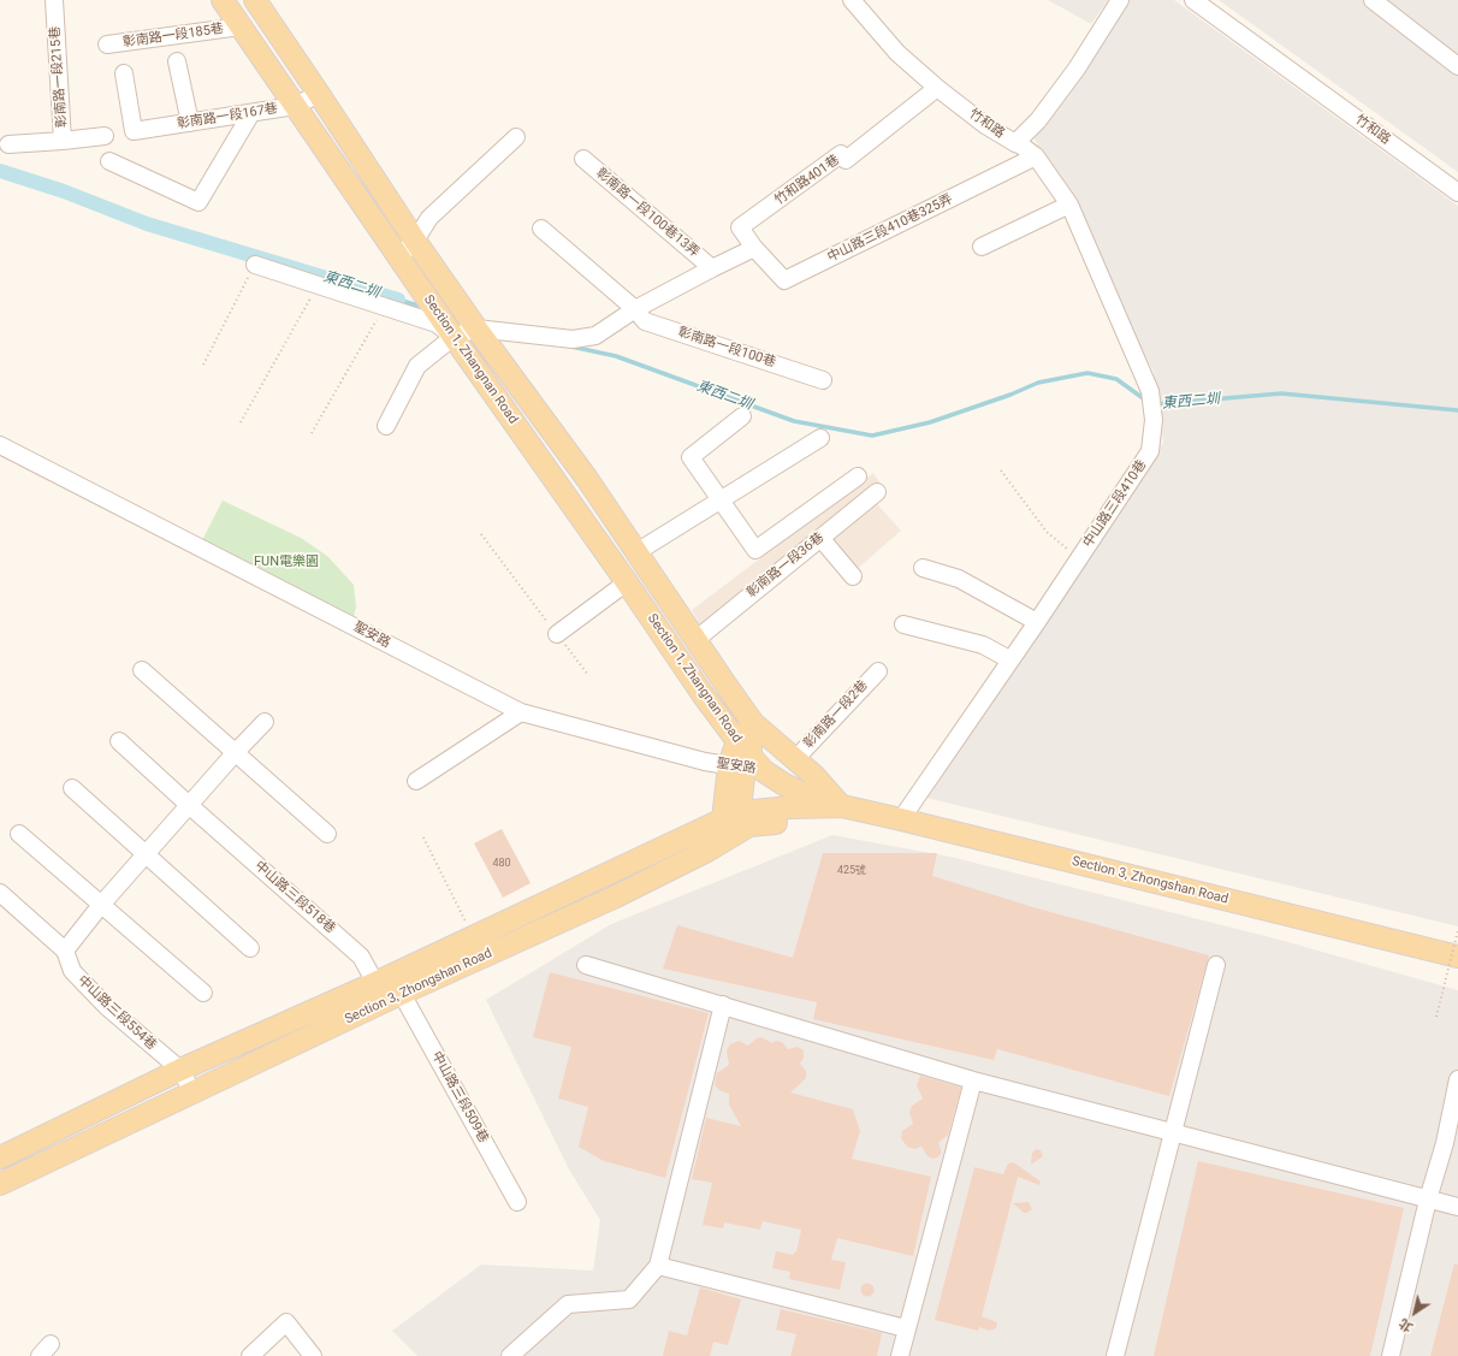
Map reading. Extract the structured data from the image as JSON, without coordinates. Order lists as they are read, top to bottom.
{
  "streets": {
    "main road": ["Section 1, Zhangnan Road", "Section 3, Zhongshan Road"],
    "street": [
      "彰南路一段185巷",
      "彰南路一段215巷",
      "彰南路一段167巷",
      "竹和路",
      "竹和路401巷",
      "彰南路一段100巷13弄",
      "中山路三段410巷325弄",
      "彰南路一段100巷",
      "中山路三段410巷",
      "彰南路一段36巷",
      "聖安路",
      "彰南路一段2巷",
      "中山路三段518巷",
      "中山路三段554巷",
      "中山路三段509巷"
    ]
  },
  "crossings": [
    ["彰南路一段185巷", "Section 1, Zhangnan Road"],
    ["彰南路一段167巷", "Section 1, Zhangnan Road"],
    ["竹和路", "竹和路401巷"],
    ["竹和路", "中山路三段410巷"],
    ["竹和路401巷", "中山路三段410巷325弄"],
    ["中山路三段410巷325弄", "中山路三段410巷"],
    ["Section 1, Zhangnan Road", "彰南路一段36巷"],
    ["Section 1, Zhangnan Road", "聖安路"],
    ["Section 1, Zhangnan Road", "彰南路一段2巷"],
    ["Section 1, Zhangnan Road", "Section 3, Zhongshan Road"],
    ["中山路三段410巷", "Section 3, Zhongshan Road"],
    ["Section 3, Zhongshan Road", "中山路三段518巷"],
    ["Section 3, Zhongshan Road", "中山路三段554巷"],
    ["Section 3, Zhongshan Road", "中山路三段509巷"],
    ["中山路三段518巷", "中山路三段509巷"]
  ],
  "water": ["東西二圳"],
  "parks": ["FUN電樂園"],
  "house_numbers": ["480", "425號"],
  "north": "bottom left"
}
